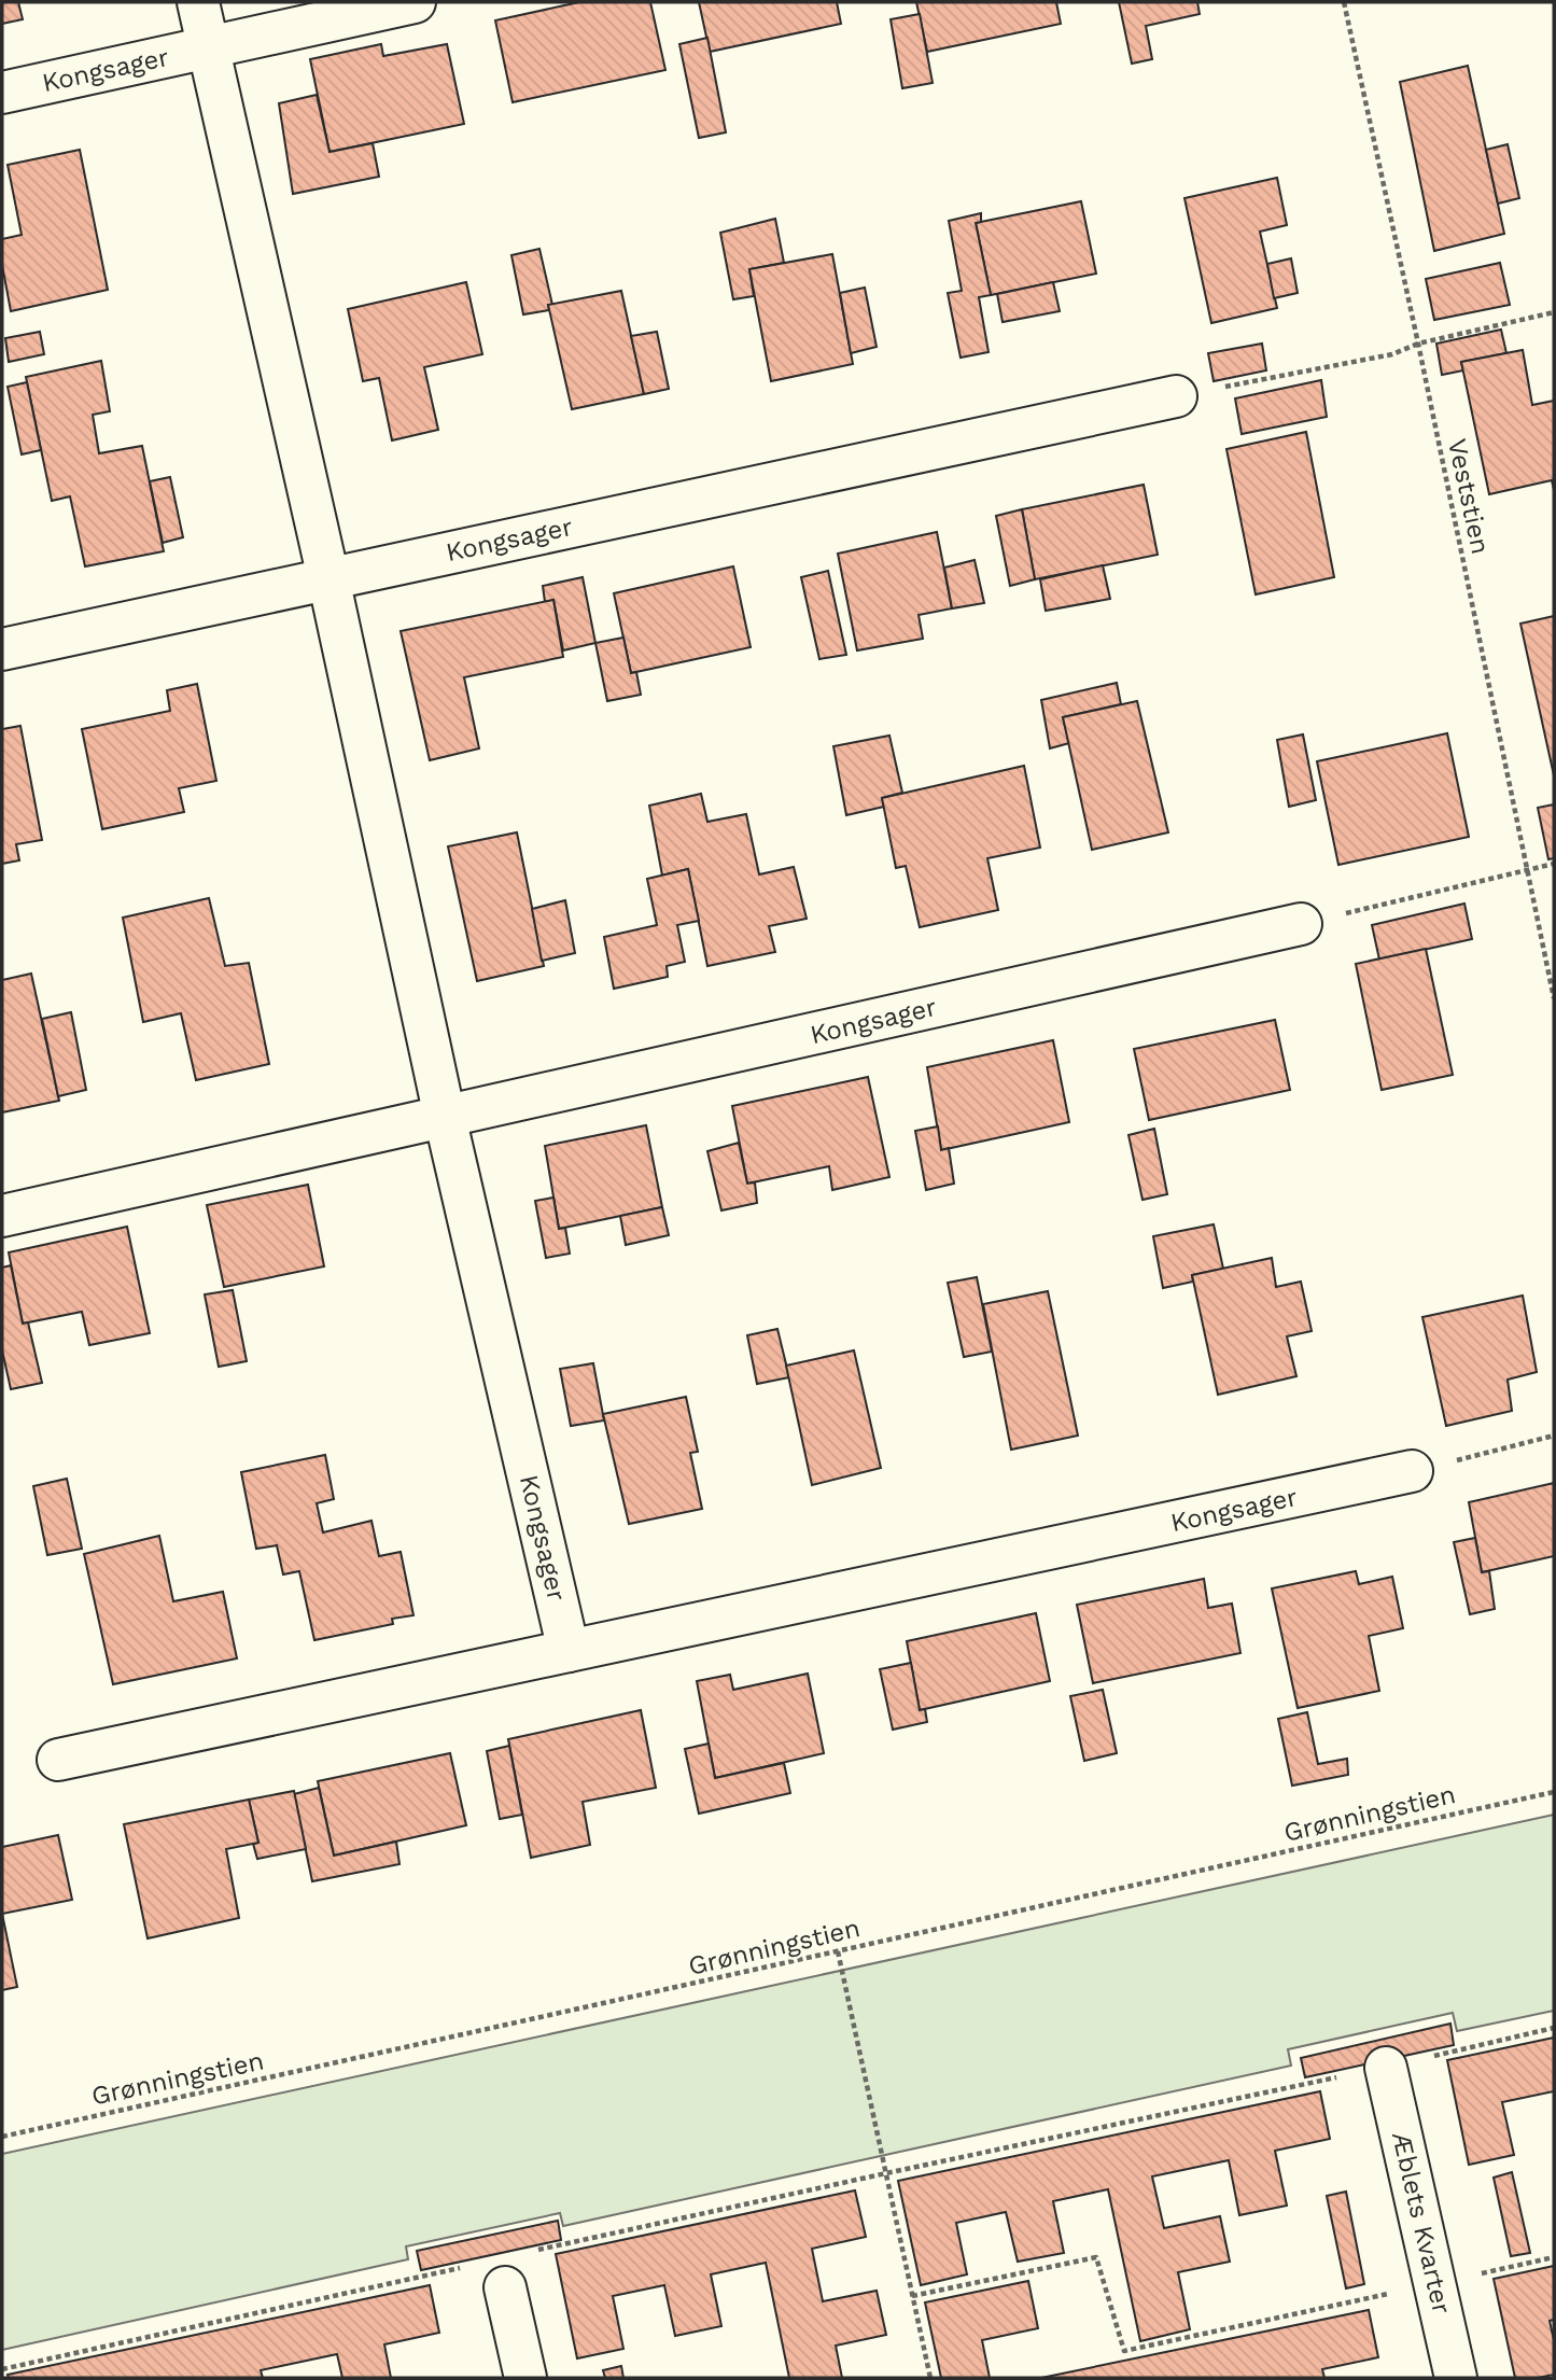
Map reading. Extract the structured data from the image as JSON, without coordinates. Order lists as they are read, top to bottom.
{
  "streets": {
    "street": ["Kongsager", "Æblets Kvarter"],
    "path": ["Veststien", "Grønningstien"]
  }
}
